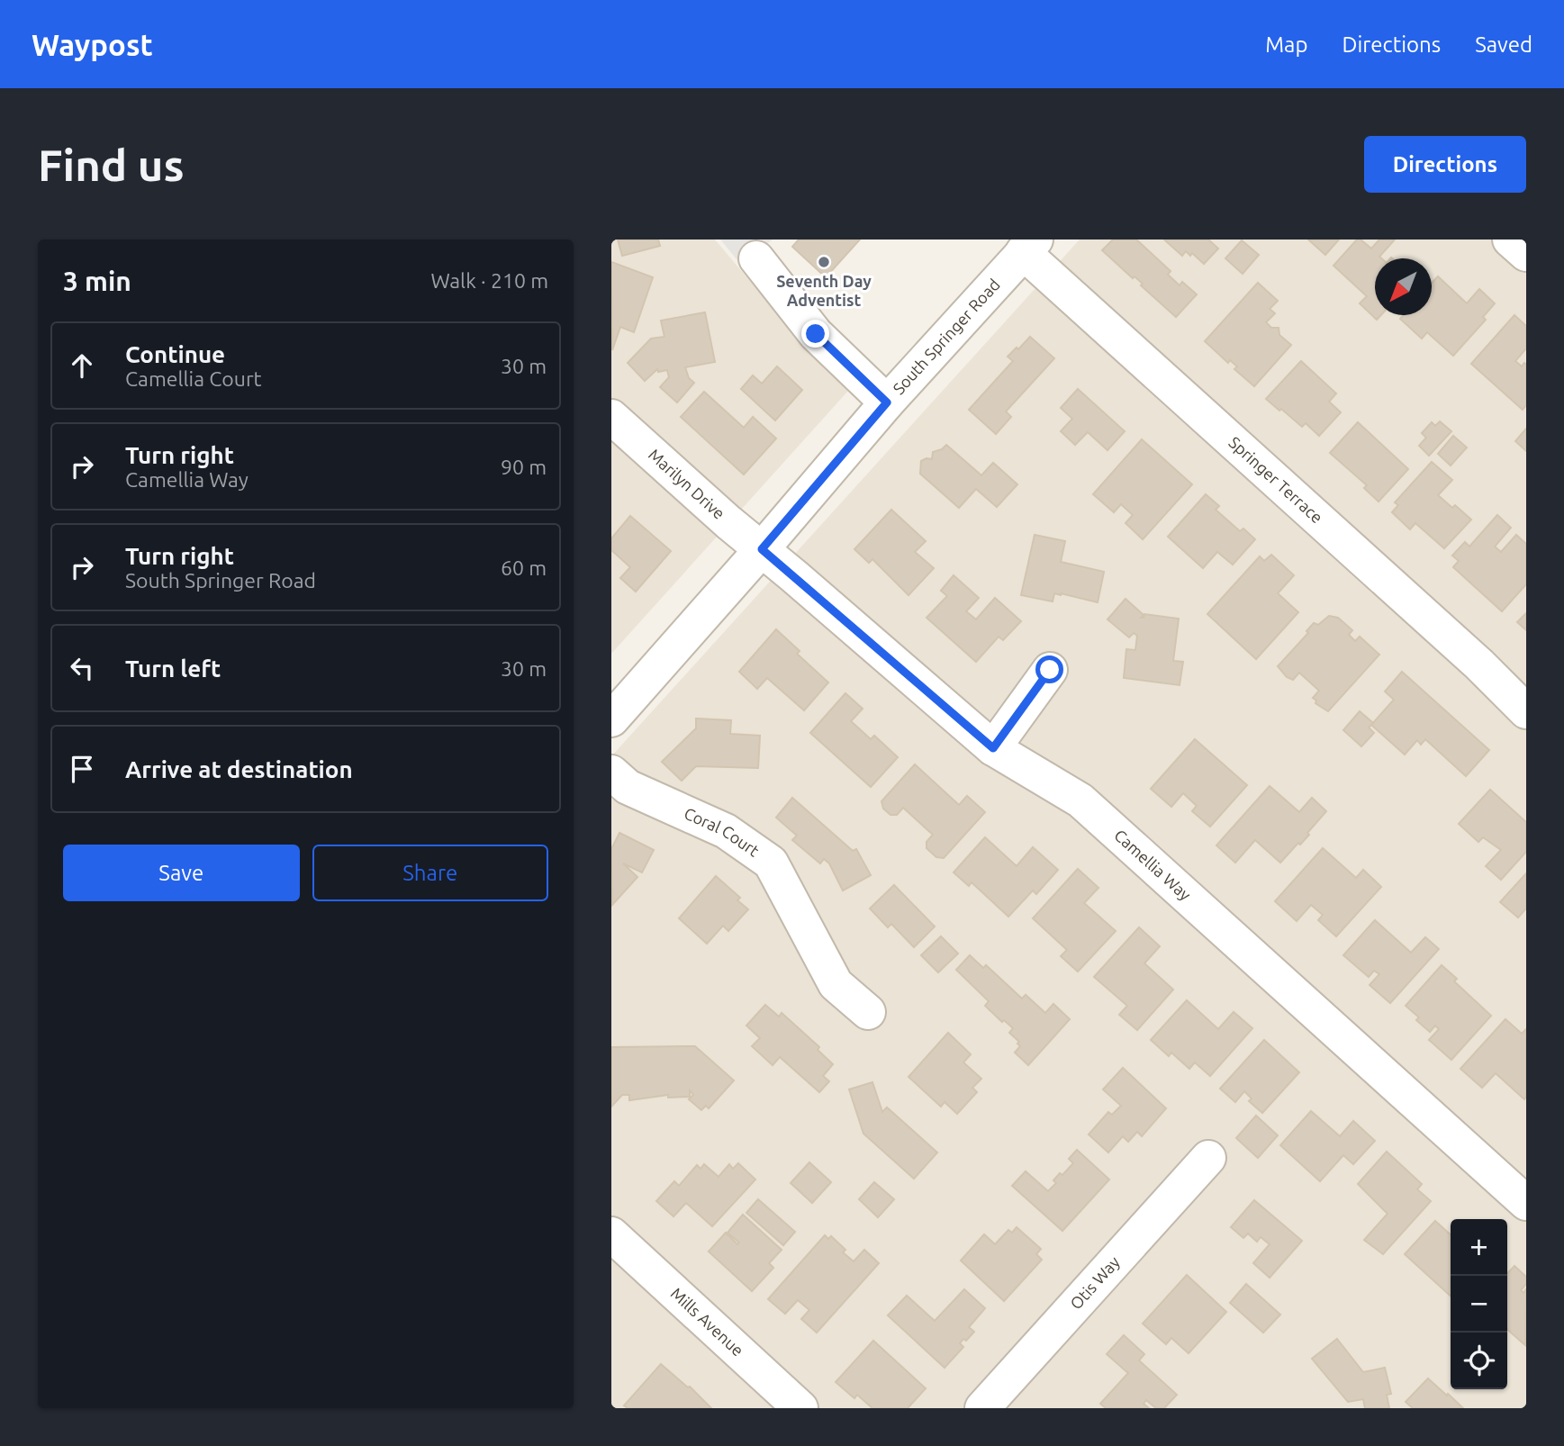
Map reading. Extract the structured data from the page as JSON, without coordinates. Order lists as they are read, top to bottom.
{
  "streets": {
    "street": [
      "South Springer Road",
      "Springer Terrace",
      "Marilyn Drive",
      "Coral Court",
      "Camellia Way",
      "Otis Way",
      "Mills Avenue"
    ]
  },
  "crossings": [
    ["South Springer Road", "Springer Terrace"],
    ["South Springer Road", "Marilyn Drive"],
    ["South Springer Road", "Camellia Way"],
    ["Marilyn Drive", "Camellia Way"]
  ],
  "places": ["Seventh Day Adventist"],
  "north": "bottom left",
  "page": {
    "header": "Waypost",
    "nav": ["Map", "Directions", "Saved"],
    "buttons": [
      "Directions",
      ["Save", "Share"]
    ],
    "title": "Find us",
    "heading": ["3 min", "Walk · 210 m"],
    "list": [
      ["Continue", "Camellia Court", "30 m"],
      ["Turn right", "Camellia Way", "90 m"],
      ["Turn right", "South Springer Road", "60 m"],
      ["Turn left", "30 m"],
      "Arrive at destination"
    ],
    "map_buttons": ["+", "−"]
  }
}
